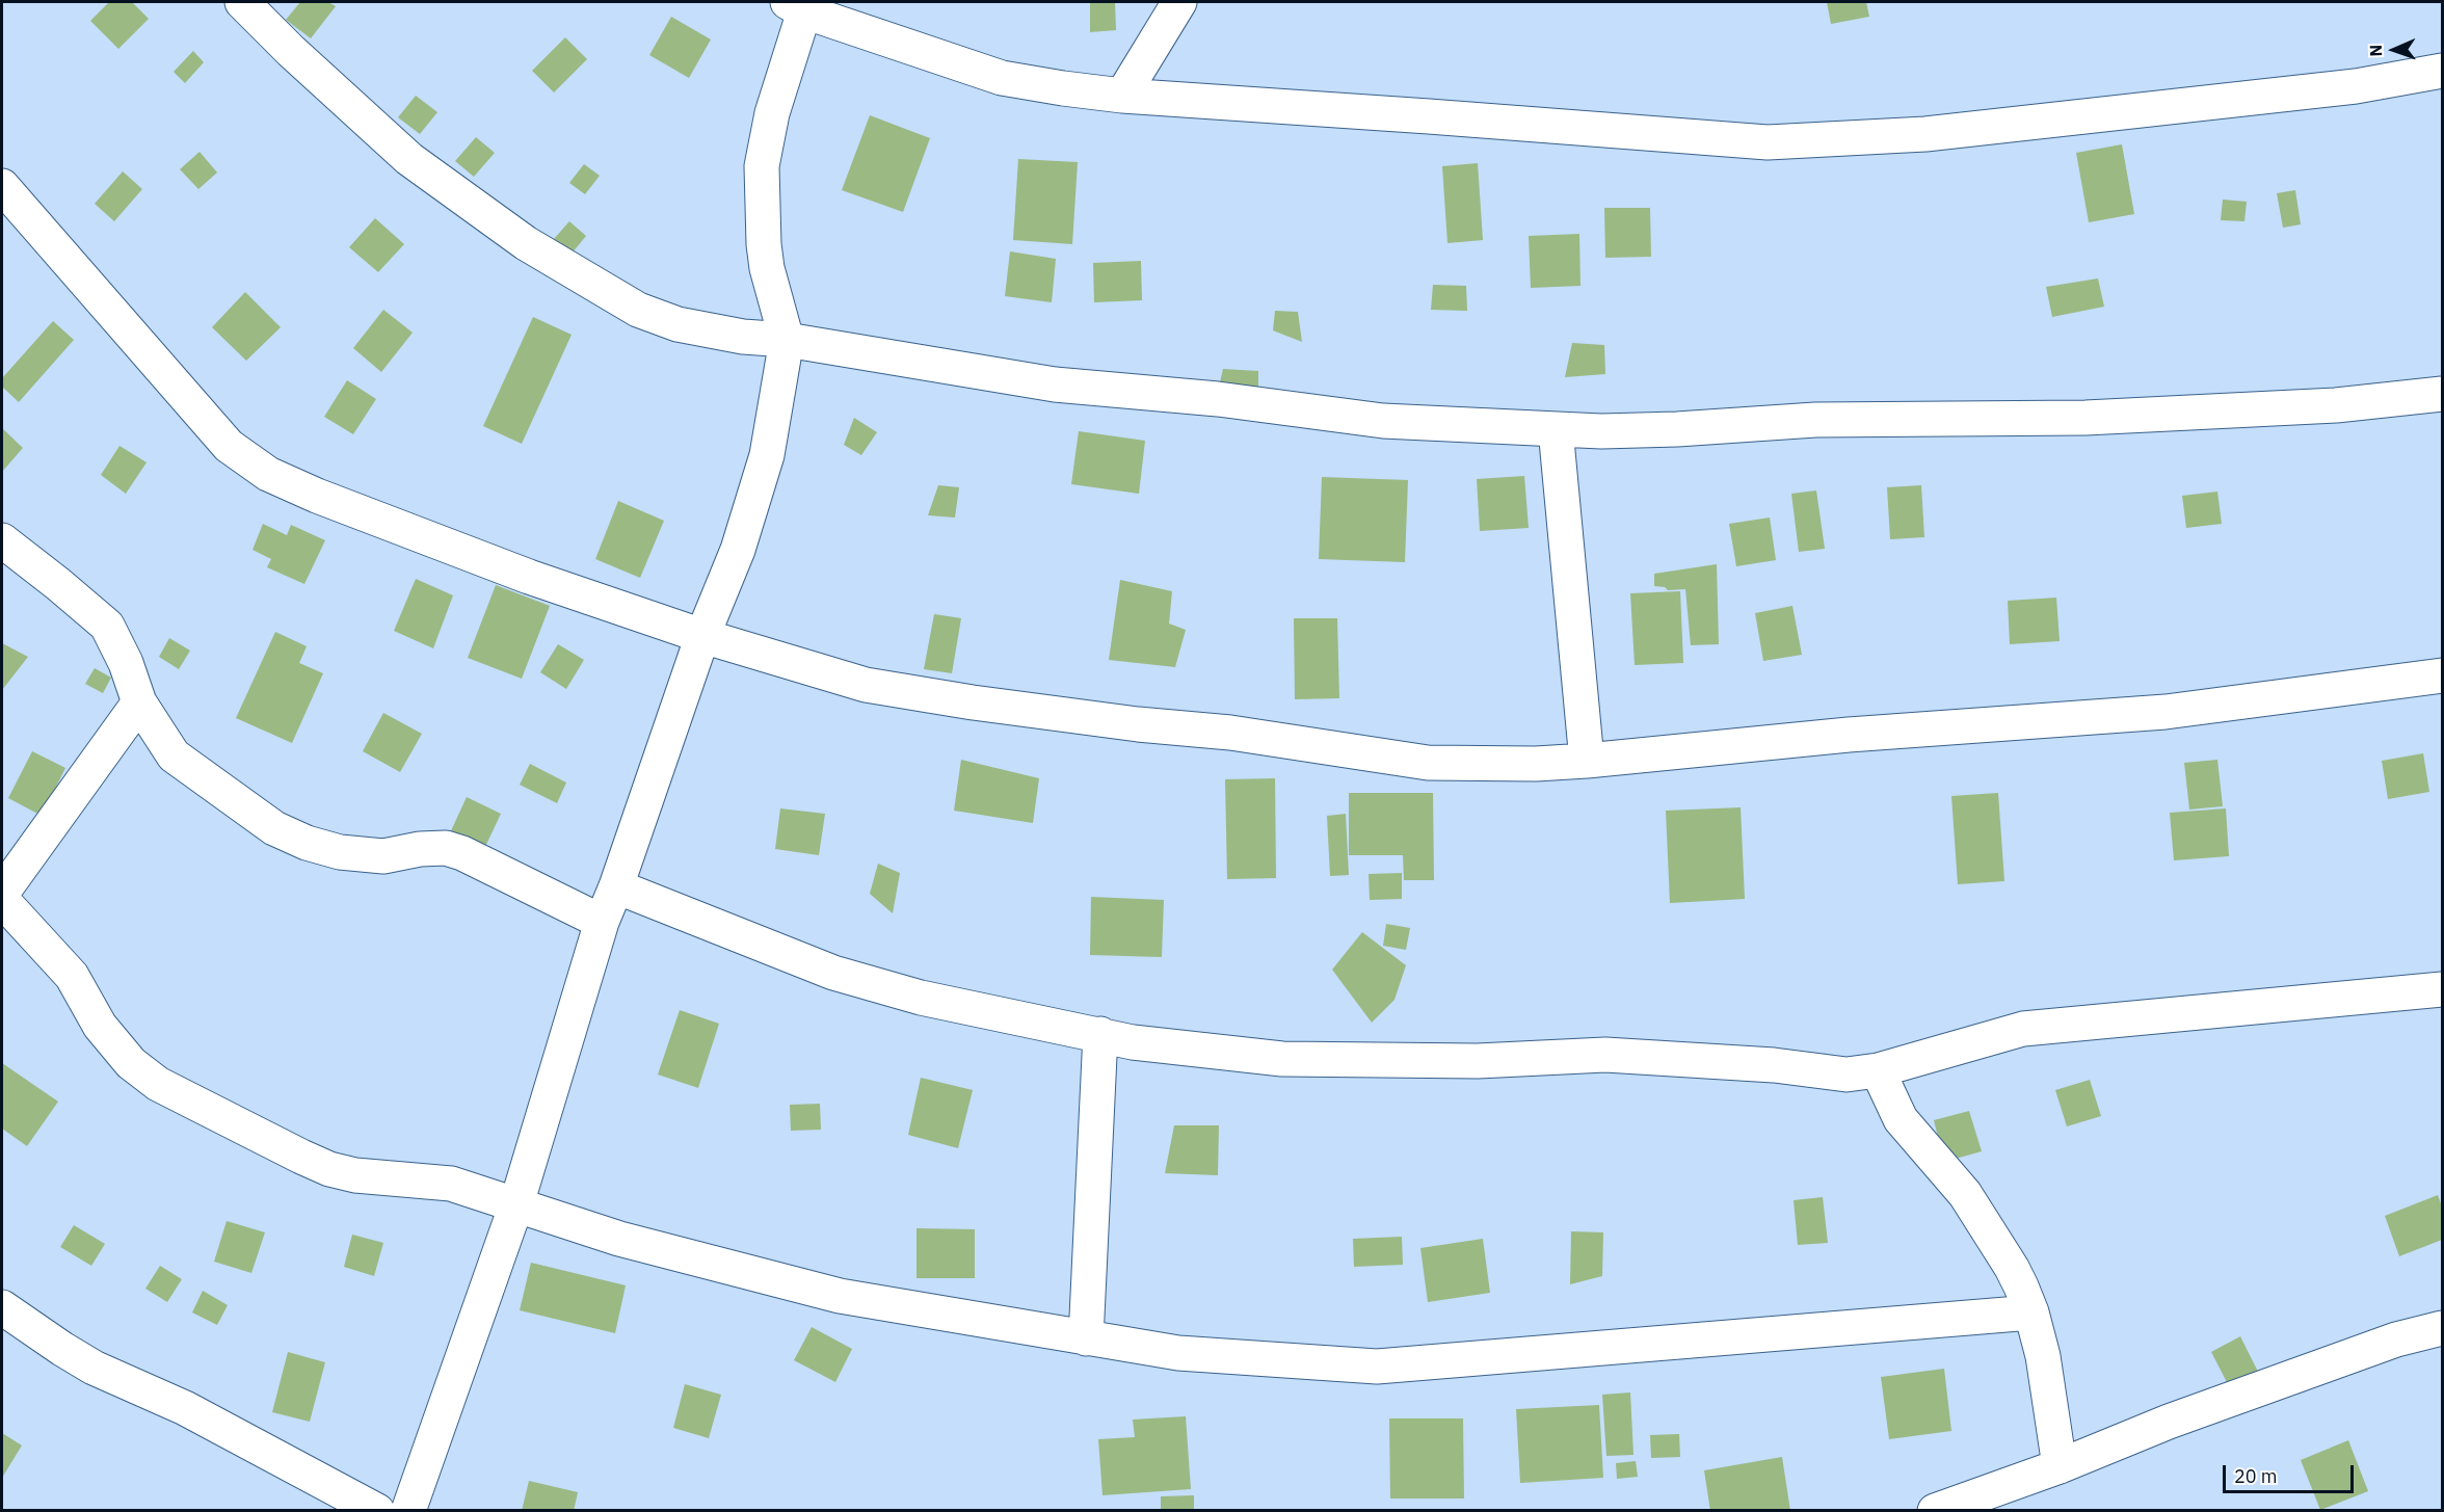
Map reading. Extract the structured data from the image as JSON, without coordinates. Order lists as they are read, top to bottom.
{
  "scale_bar": "20 m",
  "north": "left"
}
